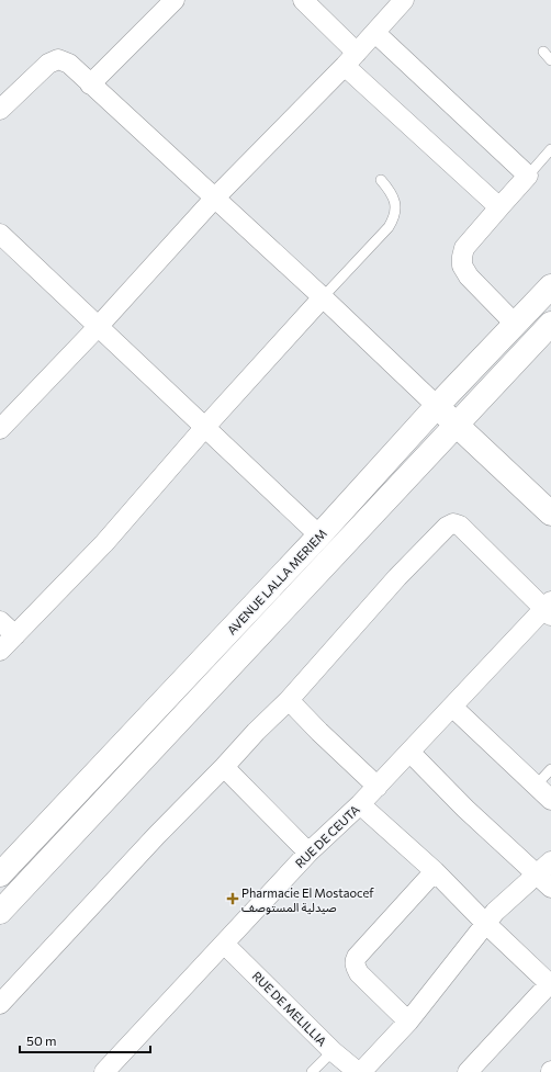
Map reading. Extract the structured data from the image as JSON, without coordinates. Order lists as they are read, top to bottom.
{
  "streets": {
    "street": ["AVENUE LALLA MERIEM", "RUE DE CEUTA", "RUE DE MELILLIA"]
  },
  "crossings": [
    ["RUE DE CEUTA", "RUE DE MELILLIA"]
  ],
  "places": {
    "health": ["Pharmacie El Mostaocef صيدلية المستوصف"]
  },
  "scale_bar": "50 m"
}
